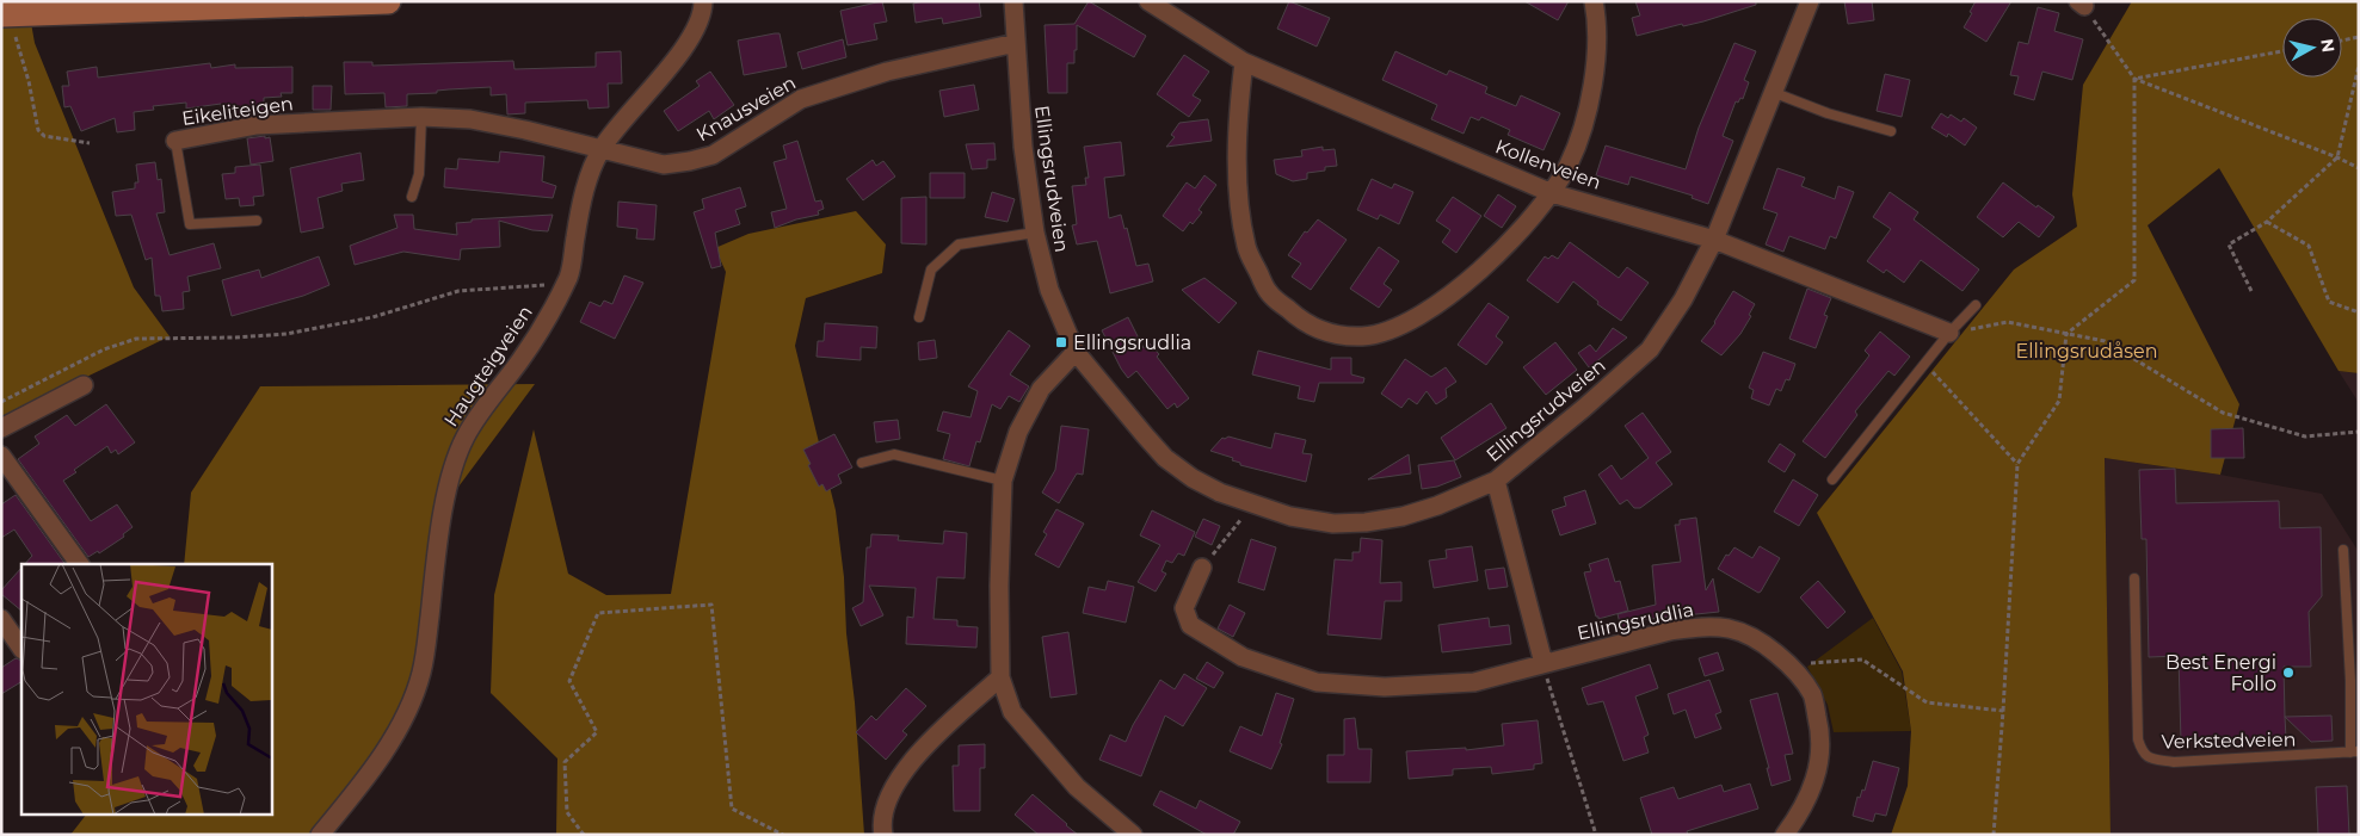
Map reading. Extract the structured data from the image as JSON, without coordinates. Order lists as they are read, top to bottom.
{
  "streets": {
    "street": [
      "Knausveien",
      "Eikeliteigen",
      "Kollenveien",
      "Ellingsrudveien",
      "Haugteigveien",
      "Ellingsrudlia"
    ],
    "lane": ["Verkstedveien"]
  },
  "crossings": [
    ["Knausveien", "Eikeliteigen"],
    ["Knausveien", "Ellingsrudveien"],
    ["Knausveien", "Haugteigveien"],
    ["Eikeliteigen", "Haugteigveien"],
    ["Kollenveien", "Ellingsrudveien"]
  ],
  "parks": ["Ellingsrudåsen"],
  "places": {
    "transit": ["Ellingsrudlia"],
    "other": ["Best Energi Follo"]
  },
  "north": "right"
}
